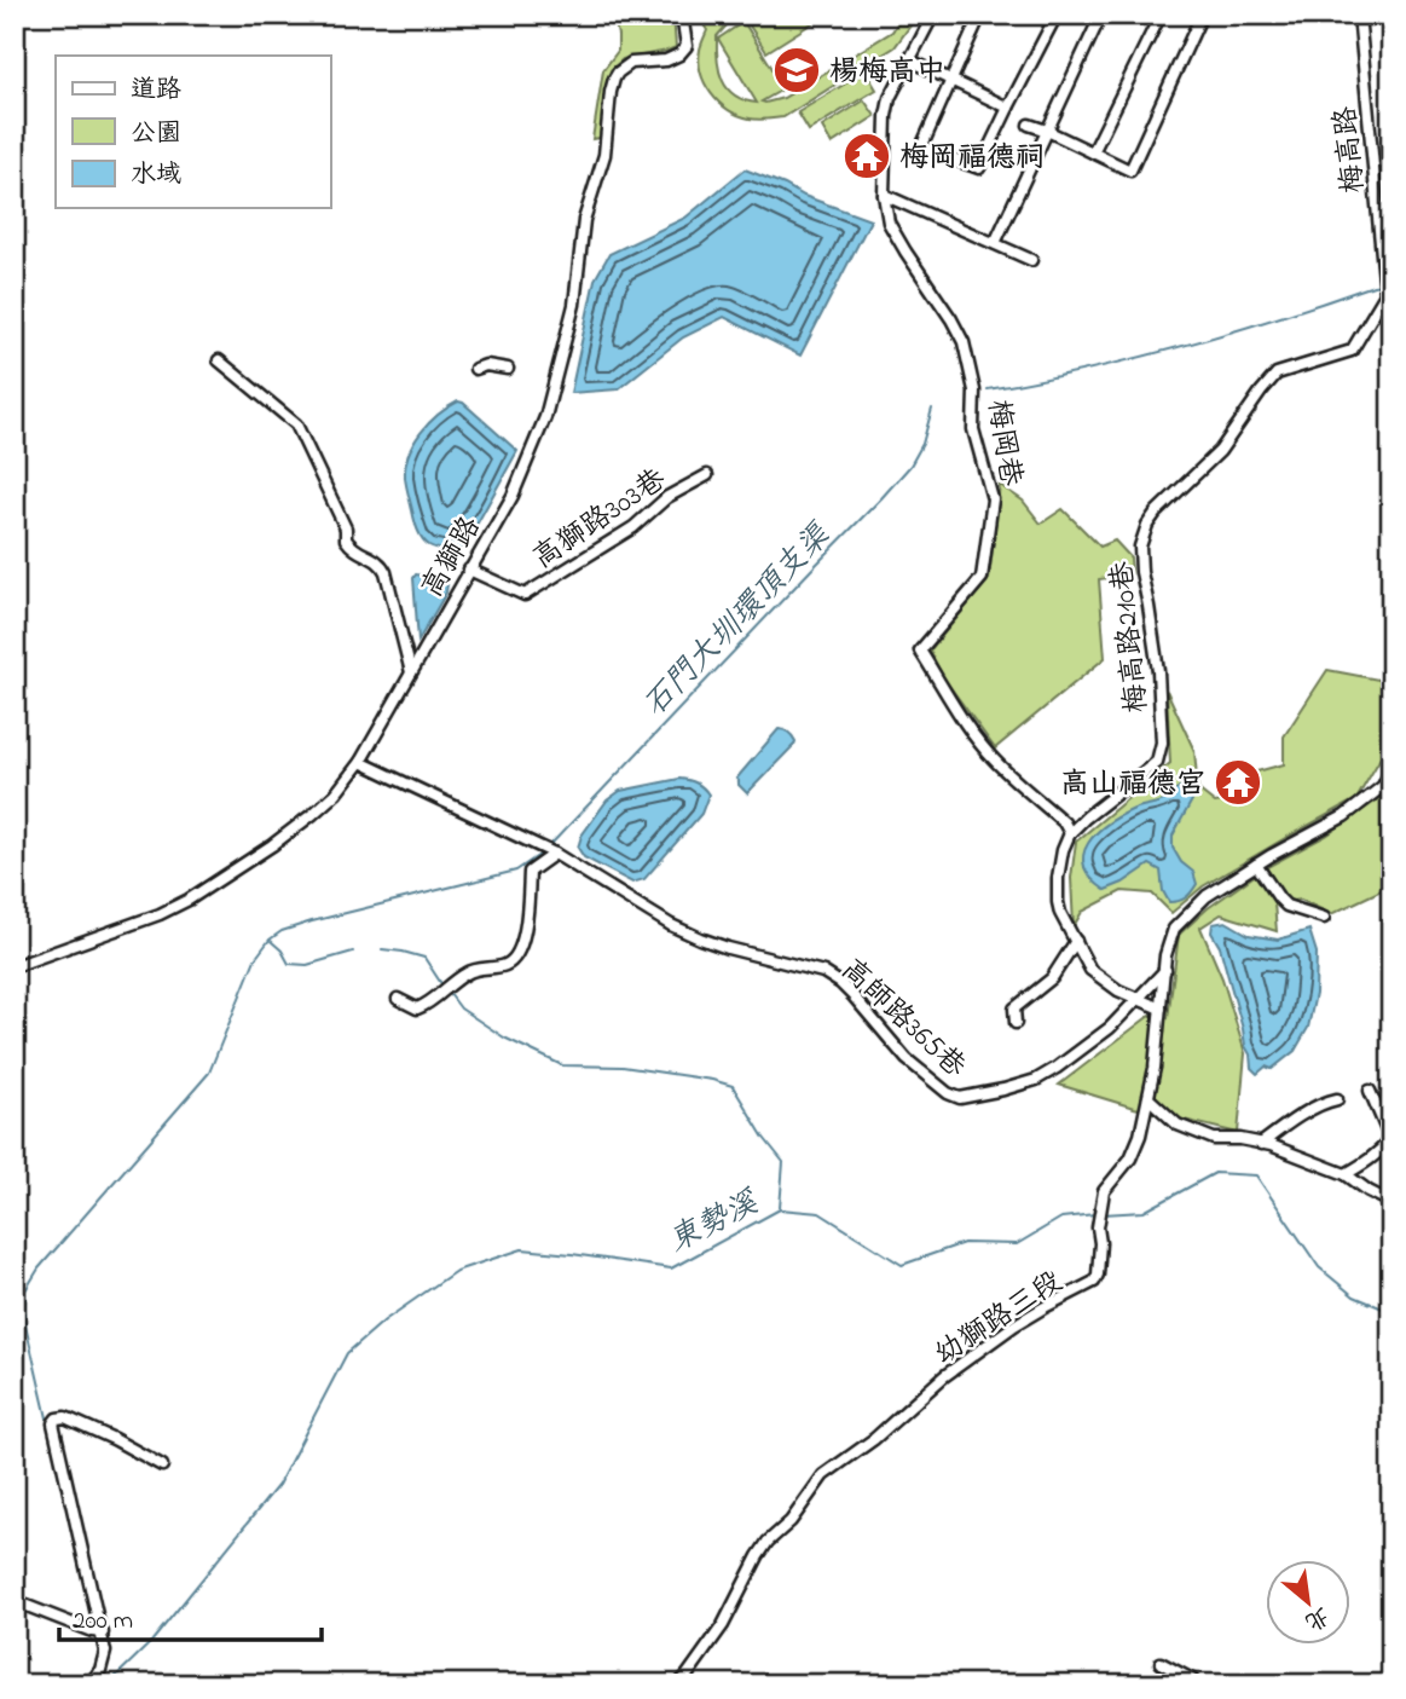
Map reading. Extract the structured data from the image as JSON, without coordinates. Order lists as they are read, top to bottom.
{
  "streets": {
    "street": [
      "梅高路",
      "梅岡巷",
      "高獅路303巷",
      "高獅路",
      "梅高路210巷",
      "高師路365巷",
      "幼獅路三段"
    ]
  },
  "crossings": [
    ["梅高路", "梅高路210巷"],
    ["梅岡巷", "梅高路210巷"],
    ["高獅路303巷", "高獅路"],
    ["高獅路", "高師路365巷"],
    ["高師路365巷", "幼獅路三段"]
  ],
  "water": ["石門大圳環頂支渠", "東勢溪"],
  "places": {
    "school or university": ["楊梅高中"],
    "temple": ["梅岡福德祠", "高山福德宮"]
  },
  "legend": ["道路", "公園", "水域"],
  "scale_bar": "200 m",
  "north": "bottom right"
}
